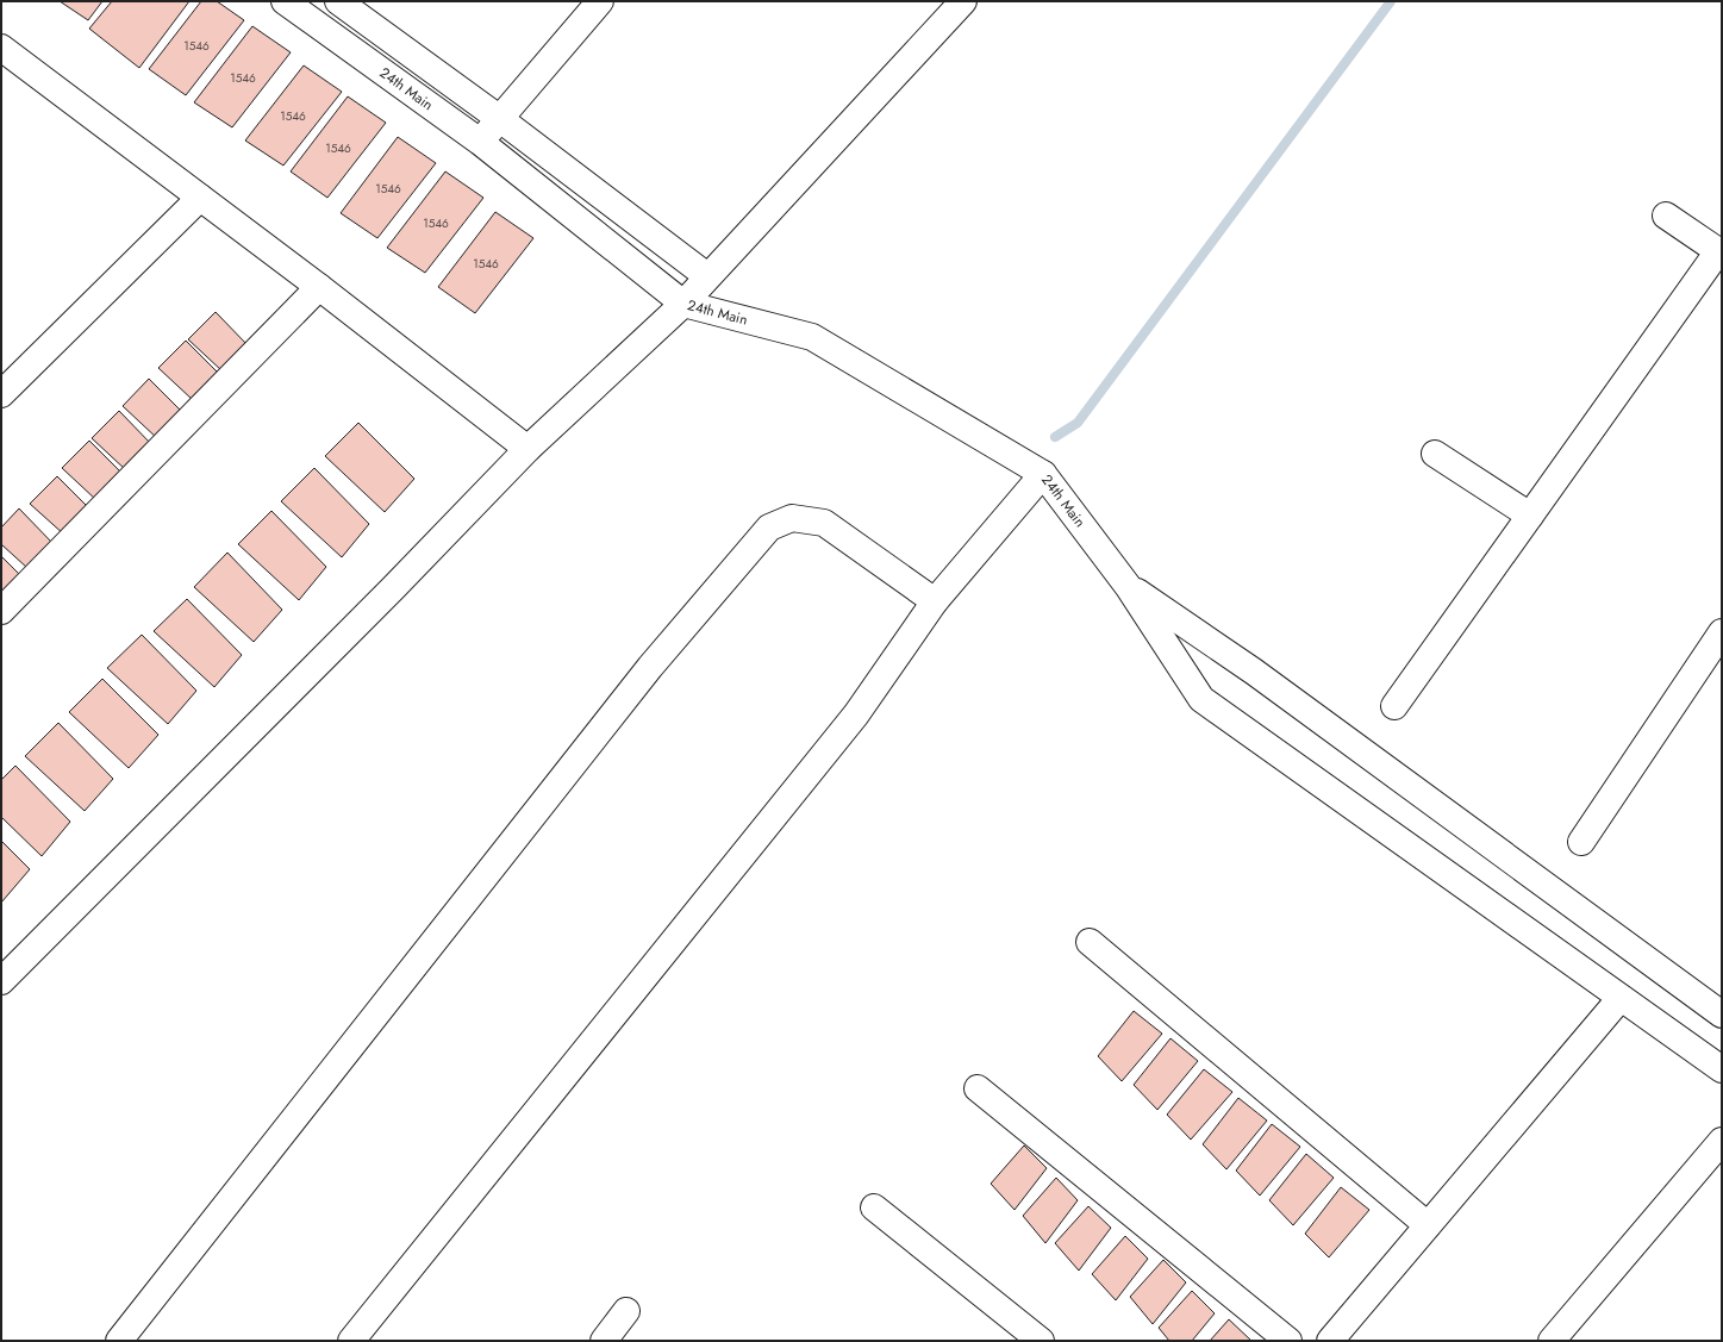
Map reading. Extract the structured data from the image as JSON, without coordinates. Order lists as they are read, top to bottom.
{
  "streets": {
    "street": ["24th Main"]
  },
  "house_numbers": [
    "1546",
    "1546",
    "1546",
    "1546",
    "1546",
    "1546",
    "1546"
  ]
}
